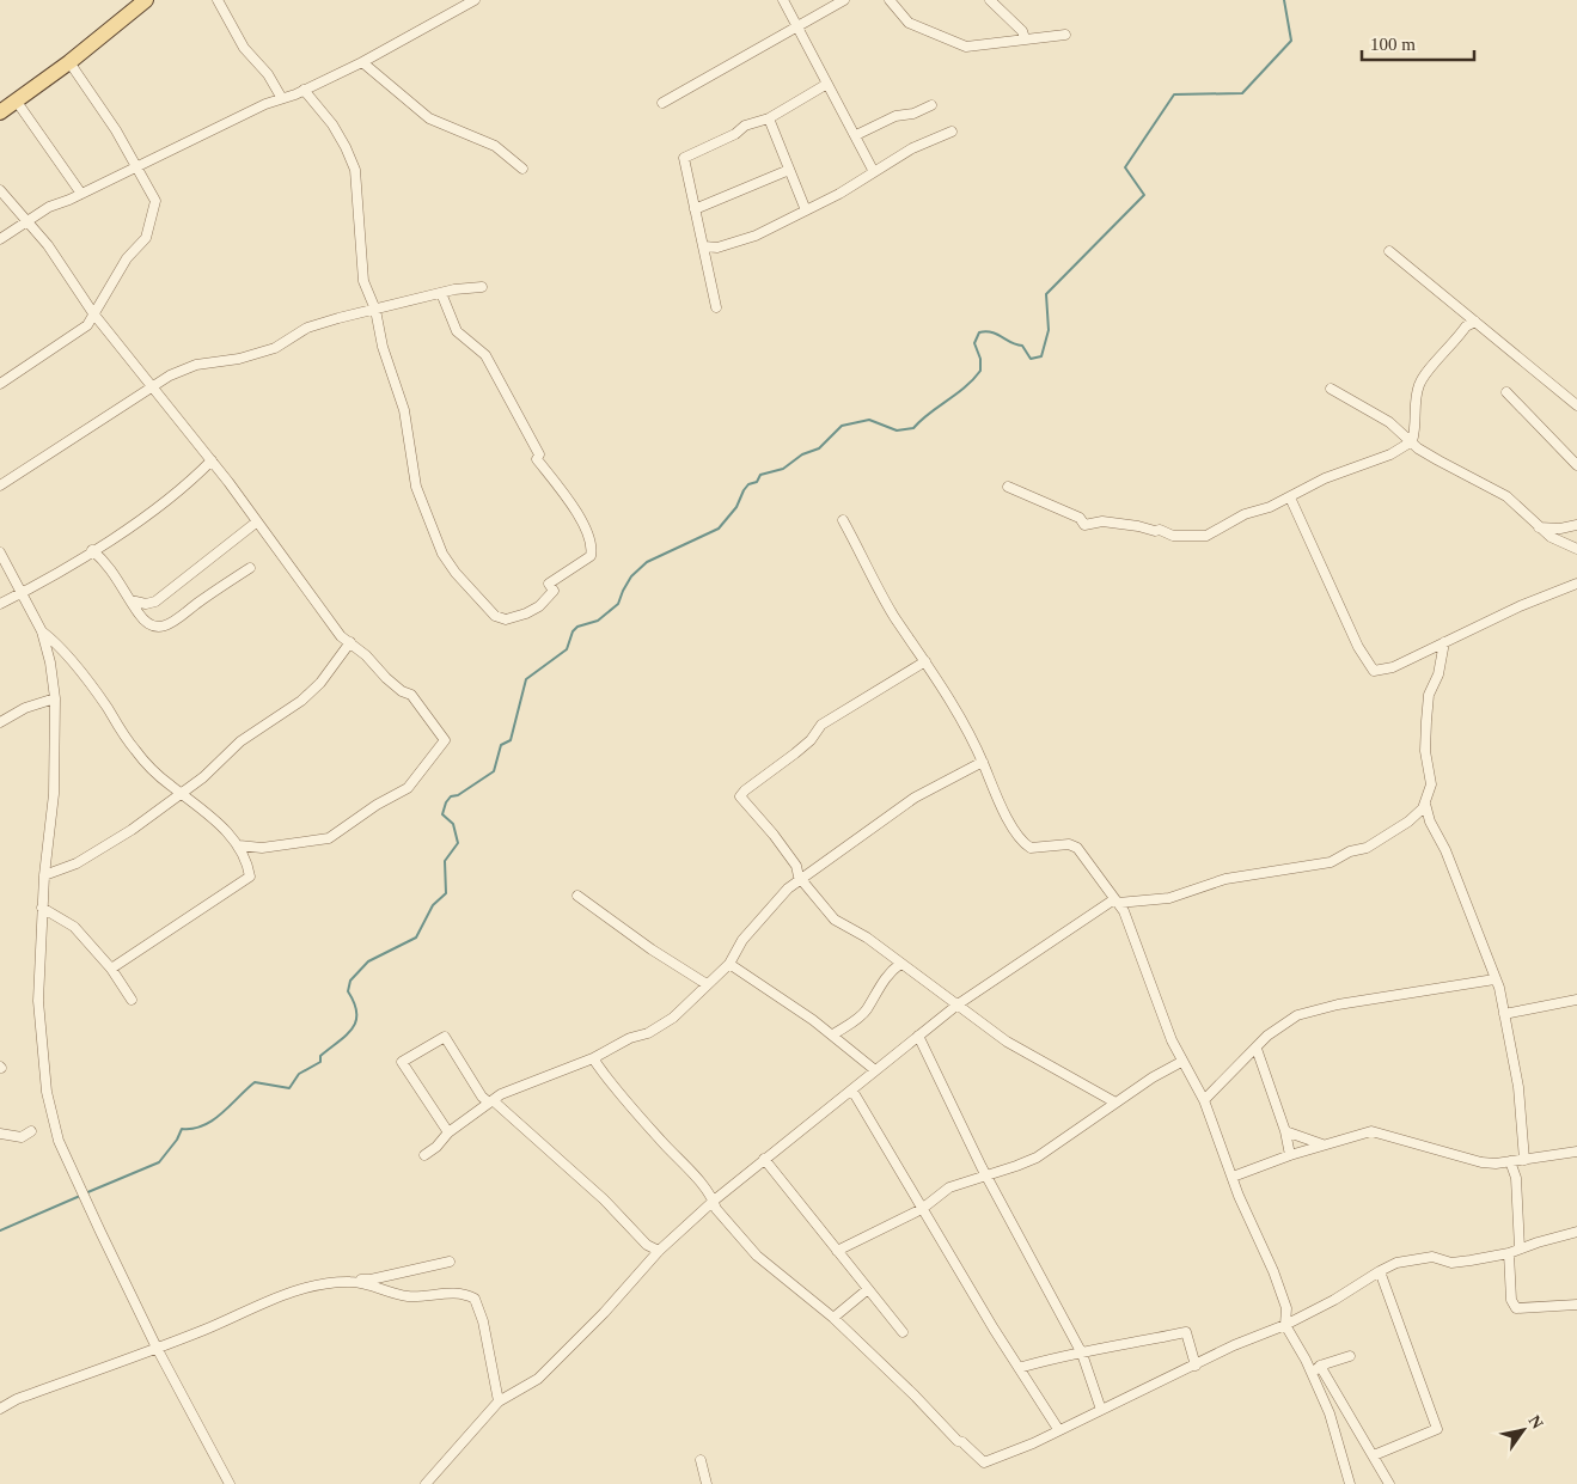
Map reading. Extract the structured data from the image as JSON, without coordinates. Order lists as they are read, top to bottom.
{
  "scale_bar": "100 m",
  "north": "top right"
}
